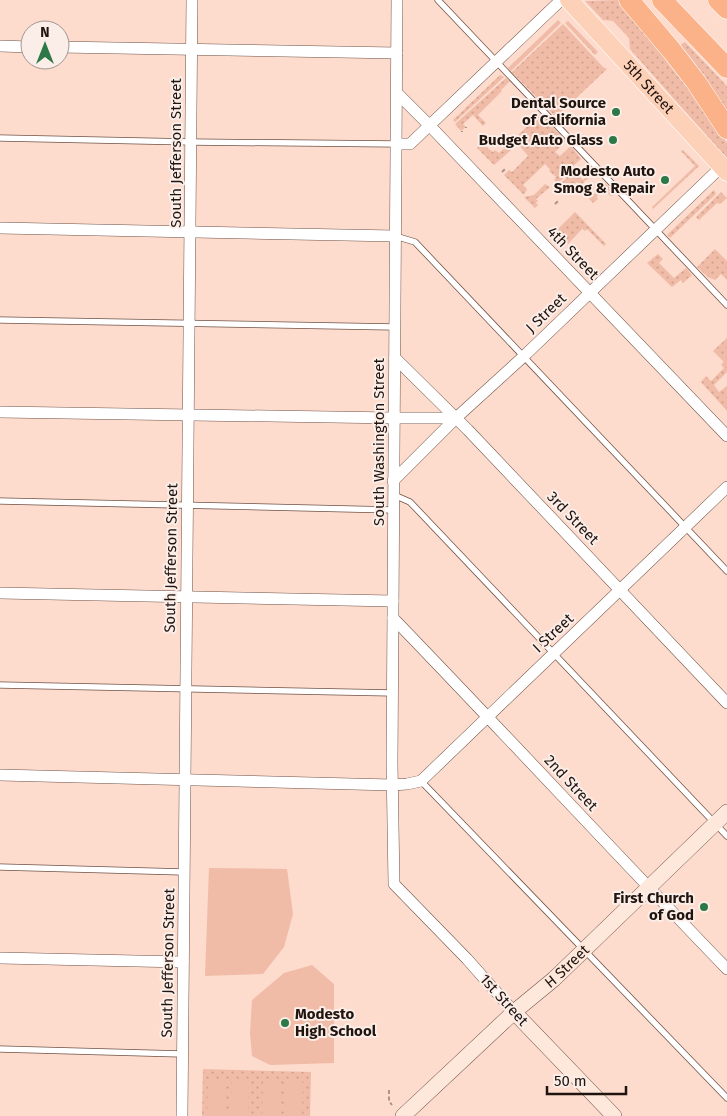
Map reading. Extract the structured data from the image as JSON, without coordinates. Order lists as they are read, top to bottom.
{
  "streets": {
    "main road": ["5th Street", "H Street", "1st Street"],
    "street": [
      "South Jefferson Street",
      "4th Street",
      "J Street",
      "South Washington Street",
      "3rd Street",
      "I Street",
      "2nd Street"
    ]
  },
  "crossings": [
    ["5th Street", "J Street"],
    ["4th Street", "J Street"],
    ["4th Street", "South Washington Street"],
    ["J Street", "South Washington Street"],
    ["J Street", "3rd Street"],
    ["South Washington Street", "3rd Street"],
    ["South Washington Street", "2nd Street"],
    ["South Washington Street", "1st Street"],
    ["3rd Street", "I Street"],
    ["I Street", "2nd Street"],
    ["2nd Street", "H Street"],
    ["H Street", "1st Street"]
  ],
  "places": [
    "Dental Source of California",
    "Budget Auto Glass",
    "Modesto Auto Smog & Repair",
    "First Church of God",
    "Modesto High School"
  ],
  "scale_bar": "50 m",
  "north": "top"
}
